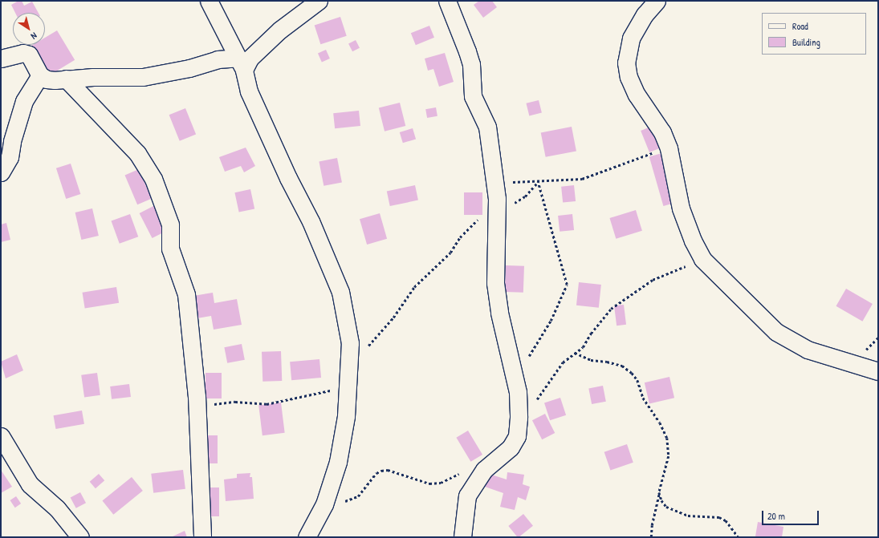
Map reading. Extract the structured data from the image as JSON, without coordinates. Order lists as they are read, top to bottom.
{
  "legend": ["Road", "Building"],
  "scale_bar": "20 m",
  "north": "bottom right"
}
